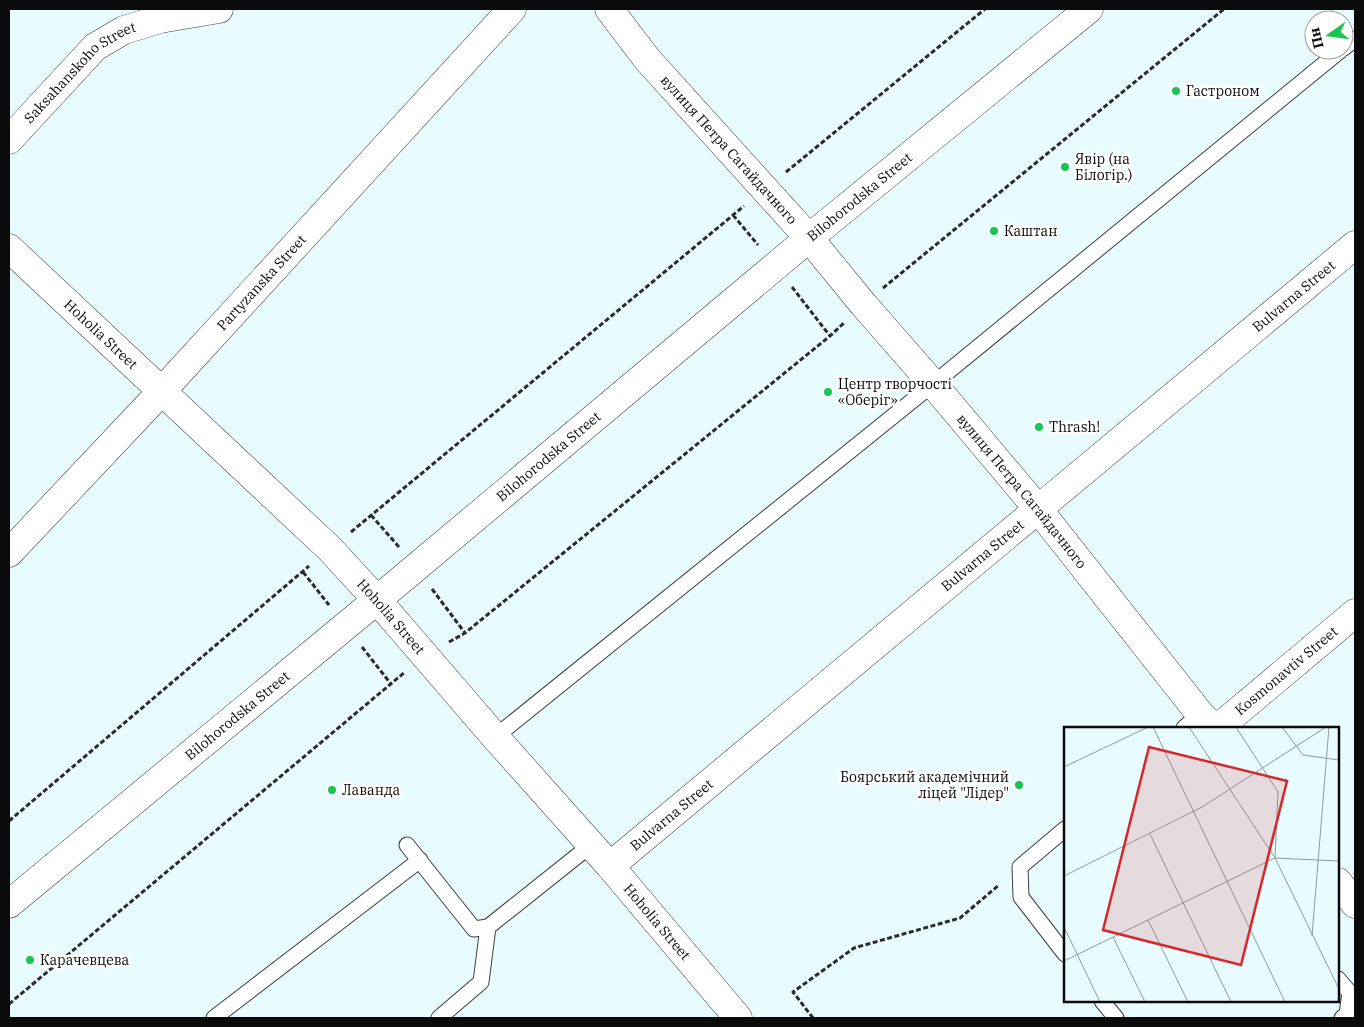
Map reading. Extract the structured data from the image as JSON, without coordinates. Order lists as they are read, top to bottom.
{
  "streets": {
    "street": [
      "Saksahanskoho Street",
      "вулиця Петра Сагайдачного",
      "Bilohorodska Street",
      "Partyzanska Street",
      "Bulvarna Street",
      "Hoholia Street",
      "Kosmonavtiv Street"
    ]
  },
  "crossings": [
    ["вулиця Петра Сагайдачного", "Bilohorodska Street"],
    ["вулиця Петра Сагайдачного", "Bulvarna Street"],
    ["вулиця Петра Сагайдачного", "Kosmonavtiv Street"],
    ["Bilohorodska Street", "Hoholia Street"],
    ["Partyzanska Street", "Hoholia Street"],
    ["Bulvarna Street", "Hoholia Street"]
  ],
  "places": [
    "Гастроном",
    "Явір (на Білогір.)",
    "Каштан",
    "Центр творчості «Оберіг»",
    "Thrash!",
    "Боярський академічний ліцей \"Лідер\"",
    "Лаванда",
    "Карачевцева"
  ],
  "north": "left"
}
